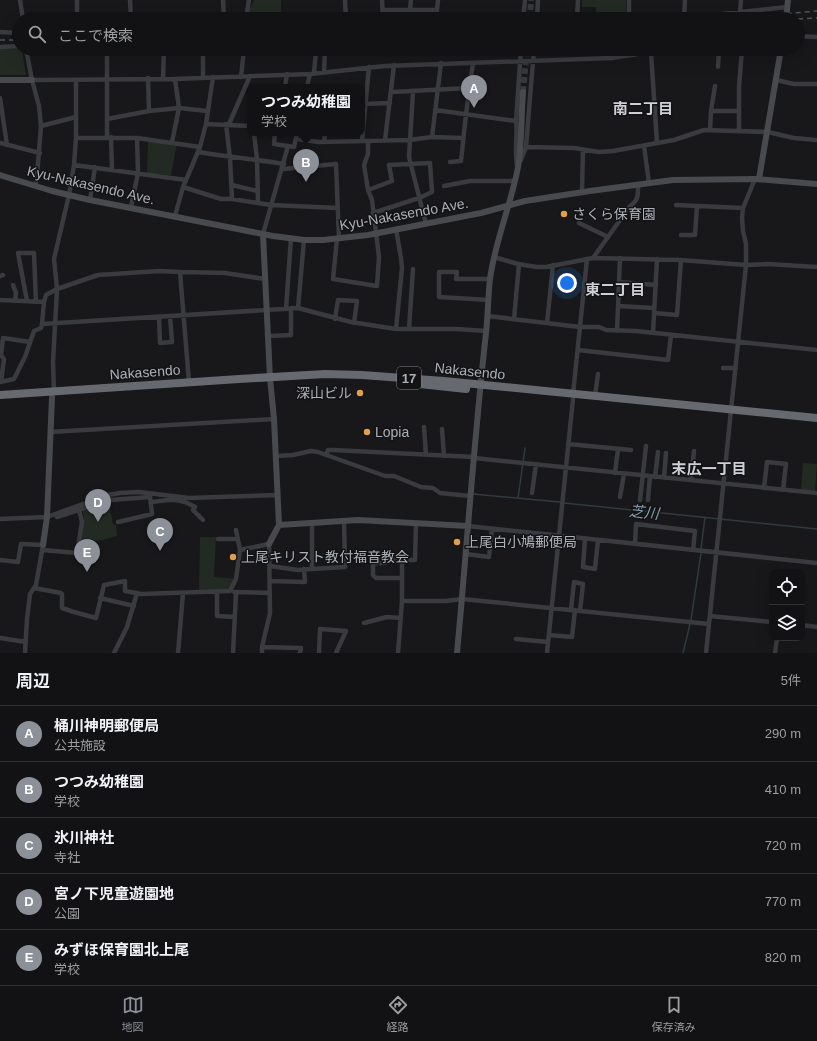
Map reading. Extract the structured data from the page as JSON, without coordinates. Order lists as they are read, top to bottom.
{
  "streets": {
    "highway": ["Nakasendo", "17"],
    "street": ["Kyu-Nakasendo Ave."]
  },
  "districts": ["南二丁目", "東二丁目", "末広一丁目"],
  "water": ["芝川"],
  "places": [
    "さくら保育園",
    "深山ビル",
    "Lopia",
    "上尾白小鳩郵便局",
    "上尾キリスト教付福音教会"
  ],
  "page": {
    "search": "ここで検索",
    "pins": [
      "A",
      "B",
      "D",
      "C",
      "E"
    ],
    "popup": ["つつみ幼稚園", "学校"],
    "heading": ["周辺", "5件"],
    "list": [
      {
        "mark": "A",
        "name": "桶川神明郵便局",
        "note": "公共施設",
        "value": "290 m"
      },
      {
        "mark": "B",
        "name": "つつみ幼稚園",
        "note": "学校",
        "value": "410 m"
      },
      {
        "mark": "C",
        "name": "氷川神社",
        "note": "寺社",
        "value": "720 m"
      },
      {
        "mark": "D",
        "name": "宮ノ下児童遊園地",
        "note": "公園",
        "value": "770 m"
      },
      {
        "mark": "E",
        "name": "みずほ保育園北上尾",
        "note": "学校",
        "value": "820 m"
      }
    ],
    "nav": ["地図", "経路", "保存済み"]
  }
}
